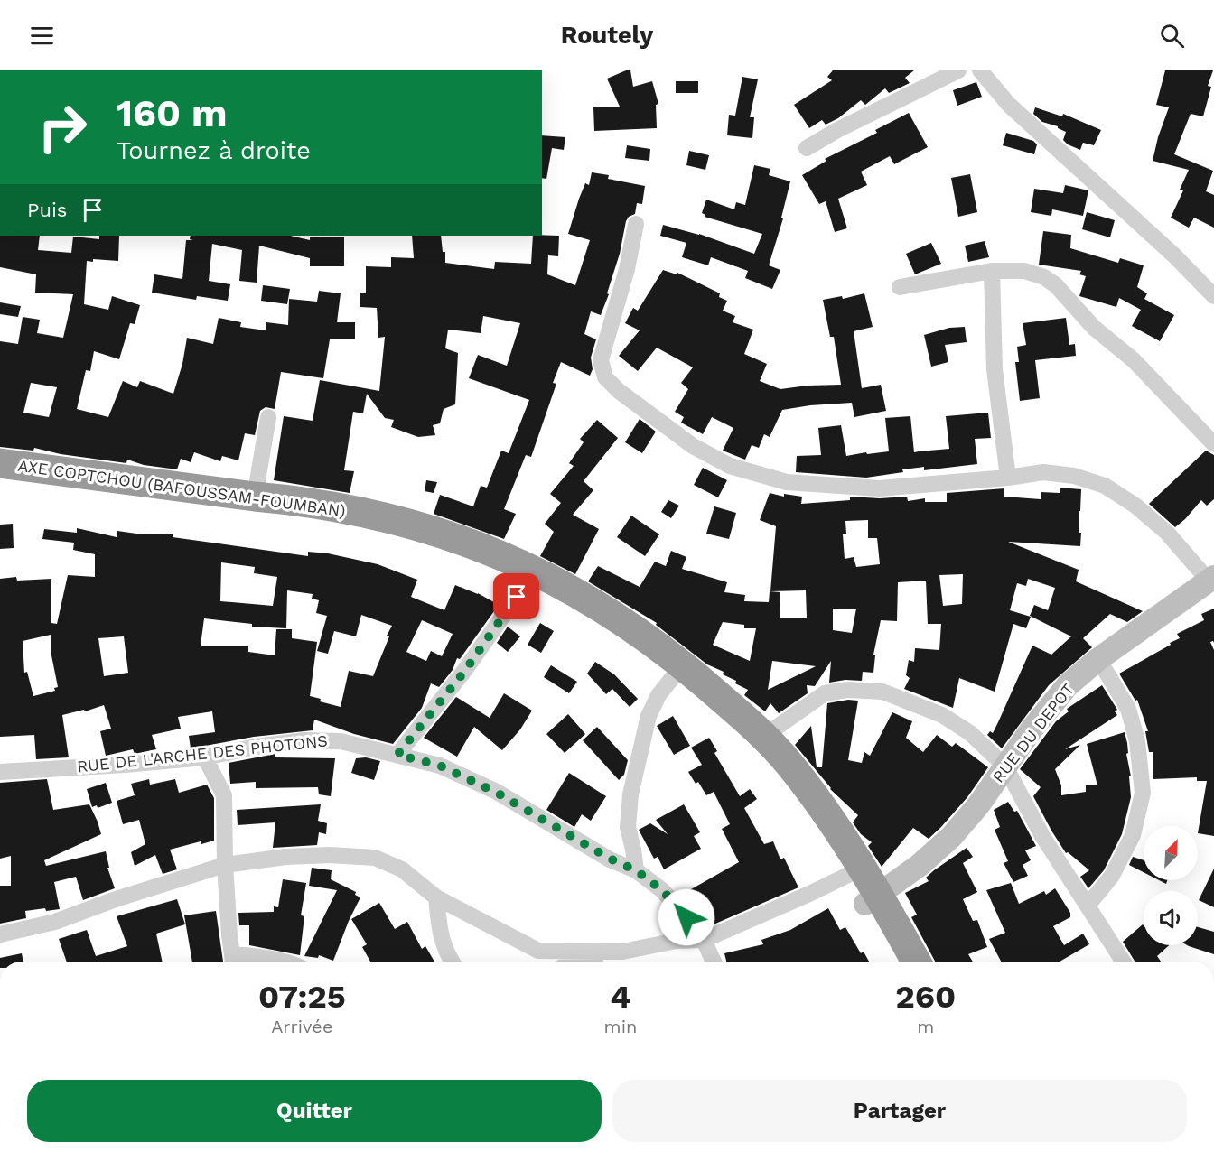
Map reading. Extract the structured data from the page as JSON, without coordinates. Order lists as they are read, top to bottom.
{
  "streets": {
    "highway": ["AXE COPTCHOU (BAFOUSSAM-FOUMBAN)"],
    "street": ["RUE DU DEPOT", "RUE DE L'ARCHE DES PHOTONS"]
  },
  "north": "top right",
  "page": {
    "header": "Routely",
    "turn": ["160 m", "Tournez à droite"],
    "then": "Puis",
    "eta": [
      "07:25",
      "Arrivée",
      "4",
      "min",
      "260",
      "m"
    ],
    "buttons": ["Quitter", "Partager"]
  }
}
